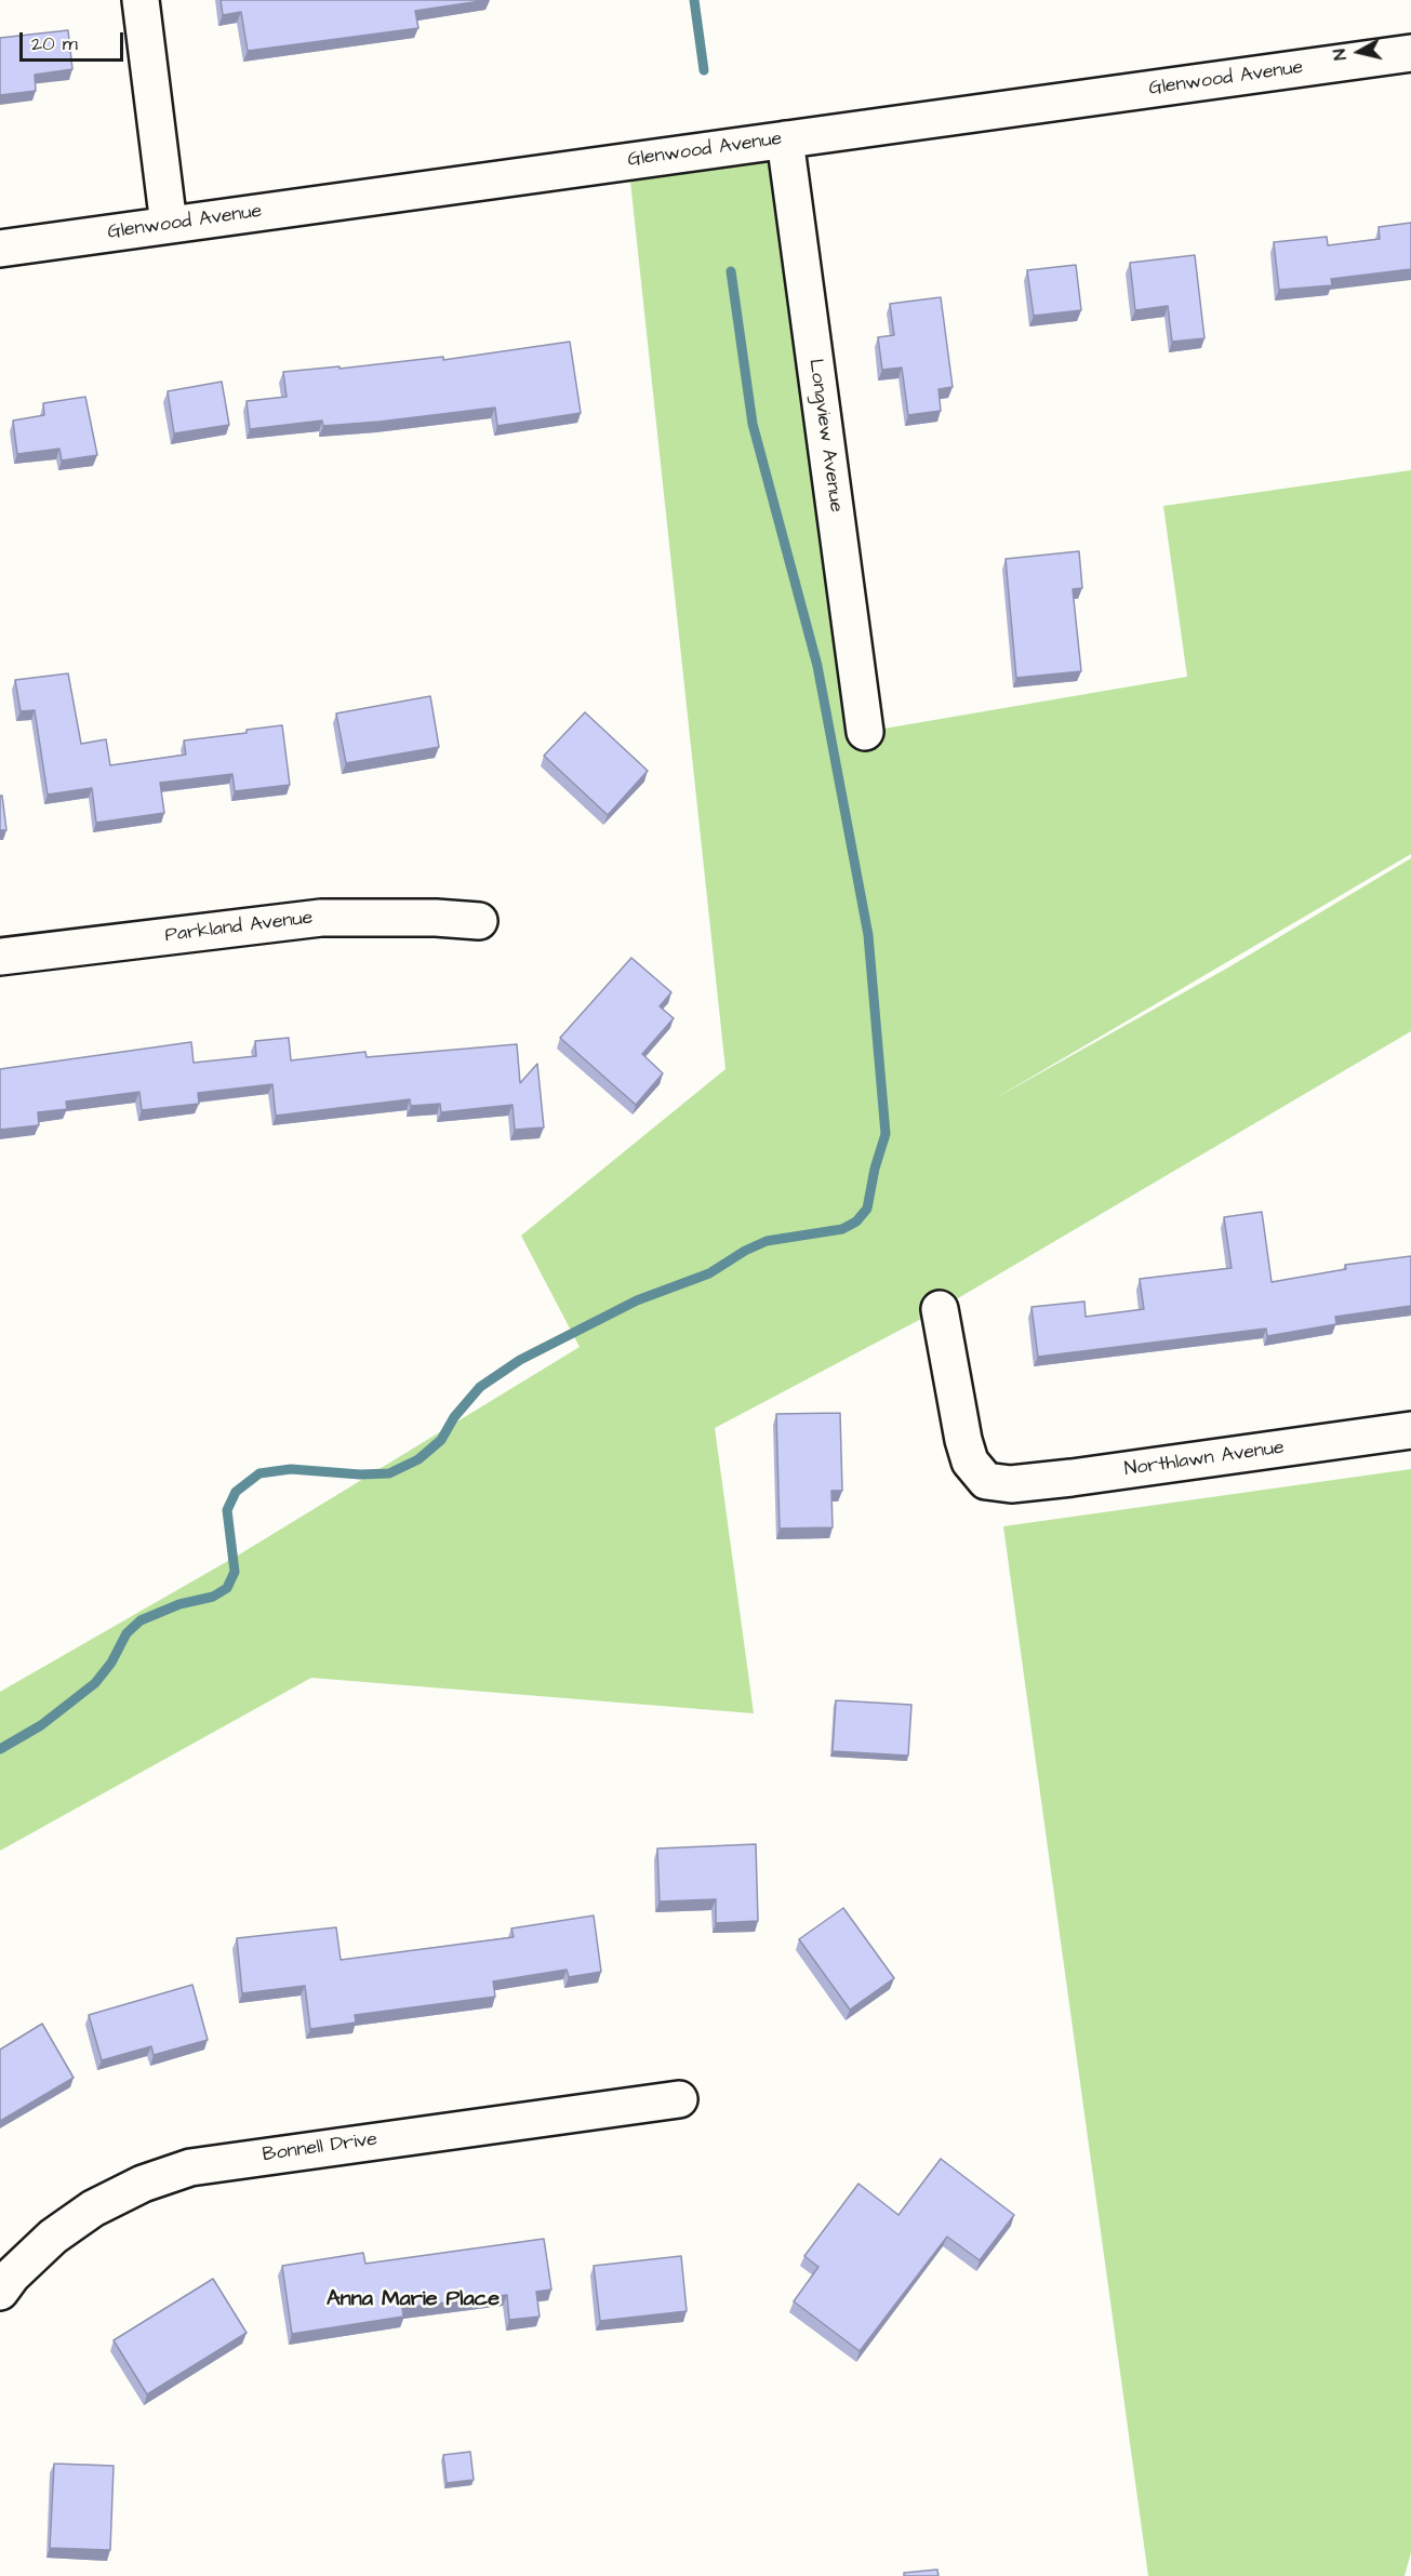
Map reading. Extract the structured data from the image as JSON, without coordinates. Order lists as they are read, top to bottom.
{
  "streets": {
    "street": [
      "Glenwood Avenue",
      "Longview Avenue",
      "Parkland Avenue",
      "Northlawn Avenue",
      "Bonnell Drive"
    ]
  },
  "crossings": [
    ["Glenwood Avenue", "Longview Avenue"]
  ],
  "districts": ["Anna Marie Place"],
  "scale_bar": "20 m",
  "north": "left"
}
